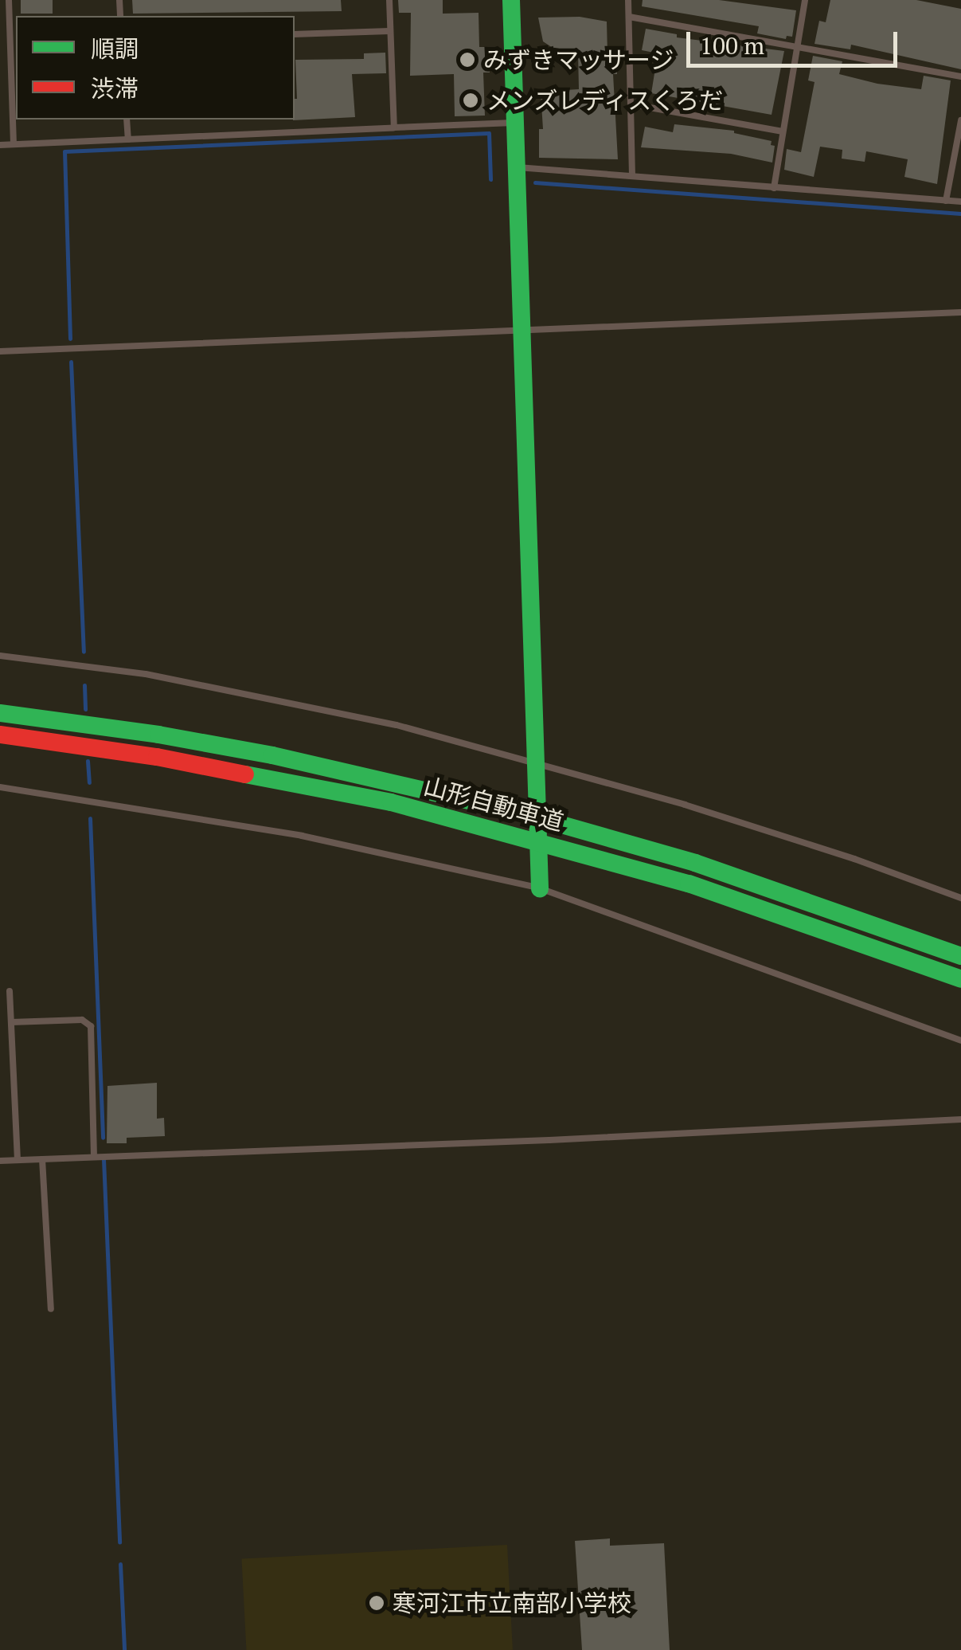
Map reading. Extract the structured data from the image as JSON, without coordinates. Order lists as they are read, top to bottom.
{
  "streets": {
    "main road": ["山形自動車道"]
  },
  "places": ["みずきマッサージ", "メンズレディスくろだ", "寒河江市立南部小学校"],
  "legend": ["順調", "渋滞"],
  "scale_bar": "100 m"
}
